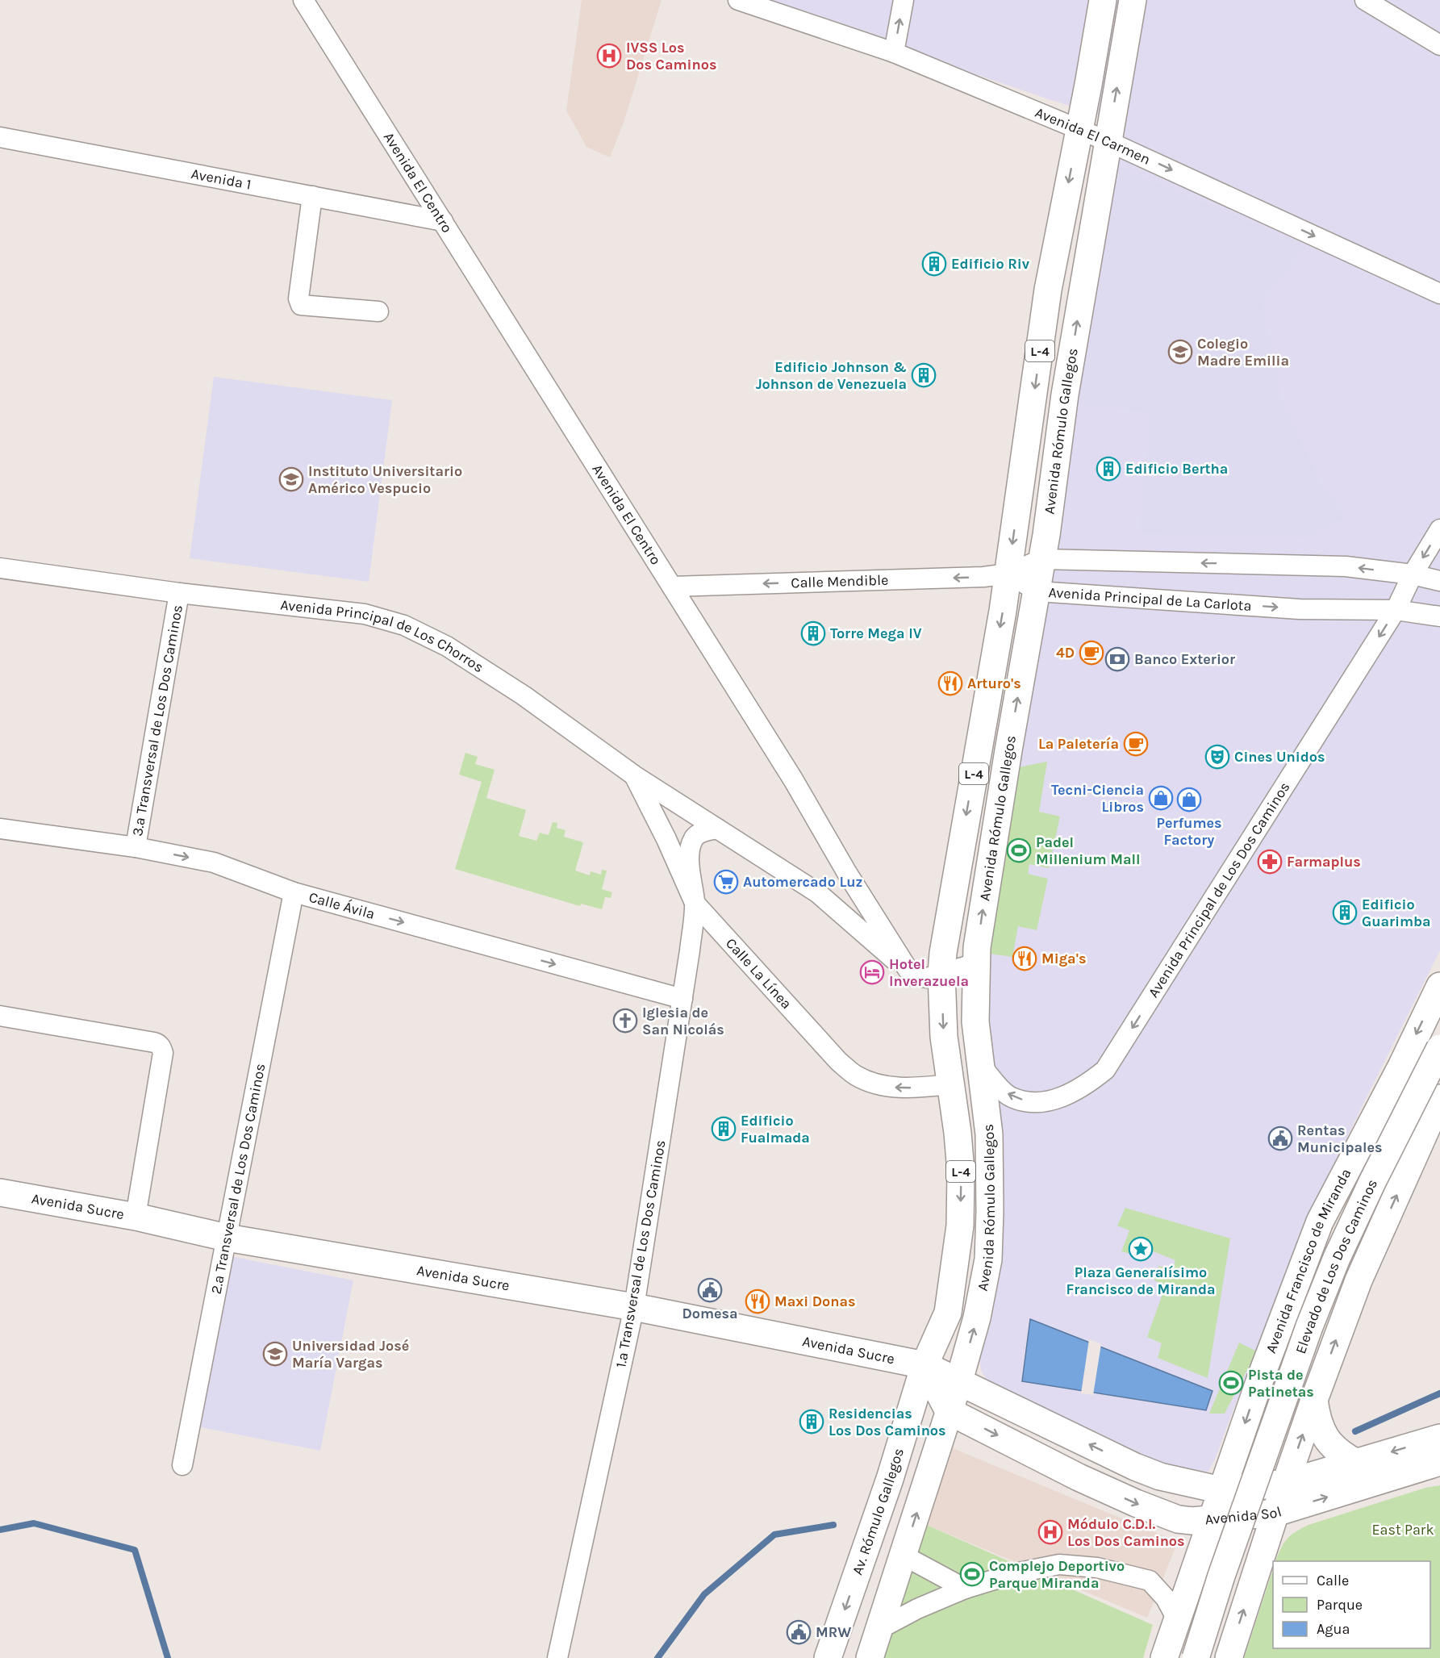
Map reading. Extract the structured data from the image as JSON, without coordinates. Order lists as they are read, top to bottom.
{
  "streets": {
    "main road": [
      "L-4",
      "Avenida Rómulo Gallegos",
      "Avenida Sucre",
      "Avenida Francisco de Miranda",
      "Elevado de Los Dos Caminos",
      "Av. Rómulo Gallegos",
      "Avenida Sol"
    ],
    "street": [
      "Avenida El Carmen",
      "Avenida 1",
      "Avenida El Centro",
      "Calle Mendible",
      "Avenida Principal de La Carlota",
      "Avenida Principal de Los Chorros",
      "3.ª Transversal de Los Dos Caminos",
      "Avenida Principal de Los Dos Caminos",
      "Calle Ávila",
      "Calle La Línea",
      "2.ª Transversal de Los Dos Caminos",
      "1.ª Transversal de Los Dos Caminos"
    ]
  },
  "crossings": [
    ["Avenida El Carmen", "Avenida Rómulo Gallegos"],
    ["Avenida 1", "Avenida El Centro"],
    ["Avenida El Centro", "Calle Mendible"],
    ["Avenida El Centro", "Avenida Principal de Los Chorros"],
    ["L-4", "Avenida Rómulo Gallegos"],
    ["Avenida Rómulo Gallegos", "Calle Mendible"],
    ["Avenida Rómulo Gallegos", "Avenida Principal de La Carlota"],
    ["Avenida Rómulo Gallegos", "Avenida Principal de Los Dos Caminos"],
    ["Avenida Rómulo Gallegos", "Calle La Línea"],
    ["Avenida Rómulo Gallegos", "Avenida Sucre"],
    ["Avenida Rómulo Gallegos", "Av. Rómulo Gallegos"],
    ["Avenida Rómulo Gallegos", "Avenida Sol"],
    ["Calle Mendible", "Avenida Principal de La Carlota"],
    ["Avenida Principal de La Carlota", "Avenida Principal de Los Dos Caminos"],
    ["Avenida Principal de Los Chorros", "3.ª Transversal de Los Dos Caminos"],
    ["Avenida Principal de Los Chorros", "Calle La Línea"],
    ["3.ª Transversal de Los Dos Caminos", "Calle Ávila"],
    ["Calle Ávila", "2.ª Transversal de Los Dos Caminos"],
    ["Calle Ávila", "1.ª Transversal de Los Dos Caminos"],
    ["Calle La Línea", "1.ª Transversal de Los Dos Caminos"],
    ["2.ª Transversal de Los Dos Caminos", "Avenida Sucre"],
    ["Avenida Sucre", "1.ª Transversal de Los Dos Caminos"],
    ["Avenida Sucre", "Av. Rómulo Gallegos"],
    ["Avenida Sucre", "Avenida Sol"],
    ["Avenida Francisco de Miranda", "Avenida Sol"]
  ],
  "one_way": [
    "Avenida El Carmen",
    "Calle Mendible",
    "Avenida Principal de Los Dos Caminos",
    "Calle Ávila",
    "Calle La Línea",
    "Av. Rómulo Gallegos"
  ],
  "parks": ["East Park"],
  "places": {
    "hospital": ["IVSS Los Dos Caminos", "Módulo C.D.I. Los Dos Caminos"],
    "building": [
      "Edificio Riv",
      "Edificio Johnson & Johnson de Venezuela",
      "Edificio Bertha",
      "Torre Mega IV",
      "Edificio Guarimba",
      "Edificio Fualmada",
      "Residencias Los Dos Caminos"
    ],
    "school or university": ["Colegio Madre Emilia", "Instituto Universitario Américo Vespucio", "Universidad José María Vargas"],
    "cafe": ["4D", "La Paletería"],
    "bank": ["Banco Exterior"],
    "restaurant": ["Arturo's", "Miga's", "Maxi Donas"],
    "theatre": ["Cines Unidos"],
    "shop": ["Tecni-Ciencia Libros", "Perfumes Factory"],
    "sports": ["Padel Millenium Mall", "Pista de Patinetas", "Complejo Deportivo Parque Miranda"],
    "pharmacy": ["Farmaplus"],
    "supermarket": ["Automercado Luz"],
    "hotel": ["Hotel Inverazuela"],
    "church": ["Iglesia de San Nicolás"],
    "public building": ["Rentas Municipales", "Domesa", "MRW"],
    "place": ["Plaza Generalísimo Francisco de Miranda"]
  },
  "legend": ["Calle", "Parque", "Agua"]
}
